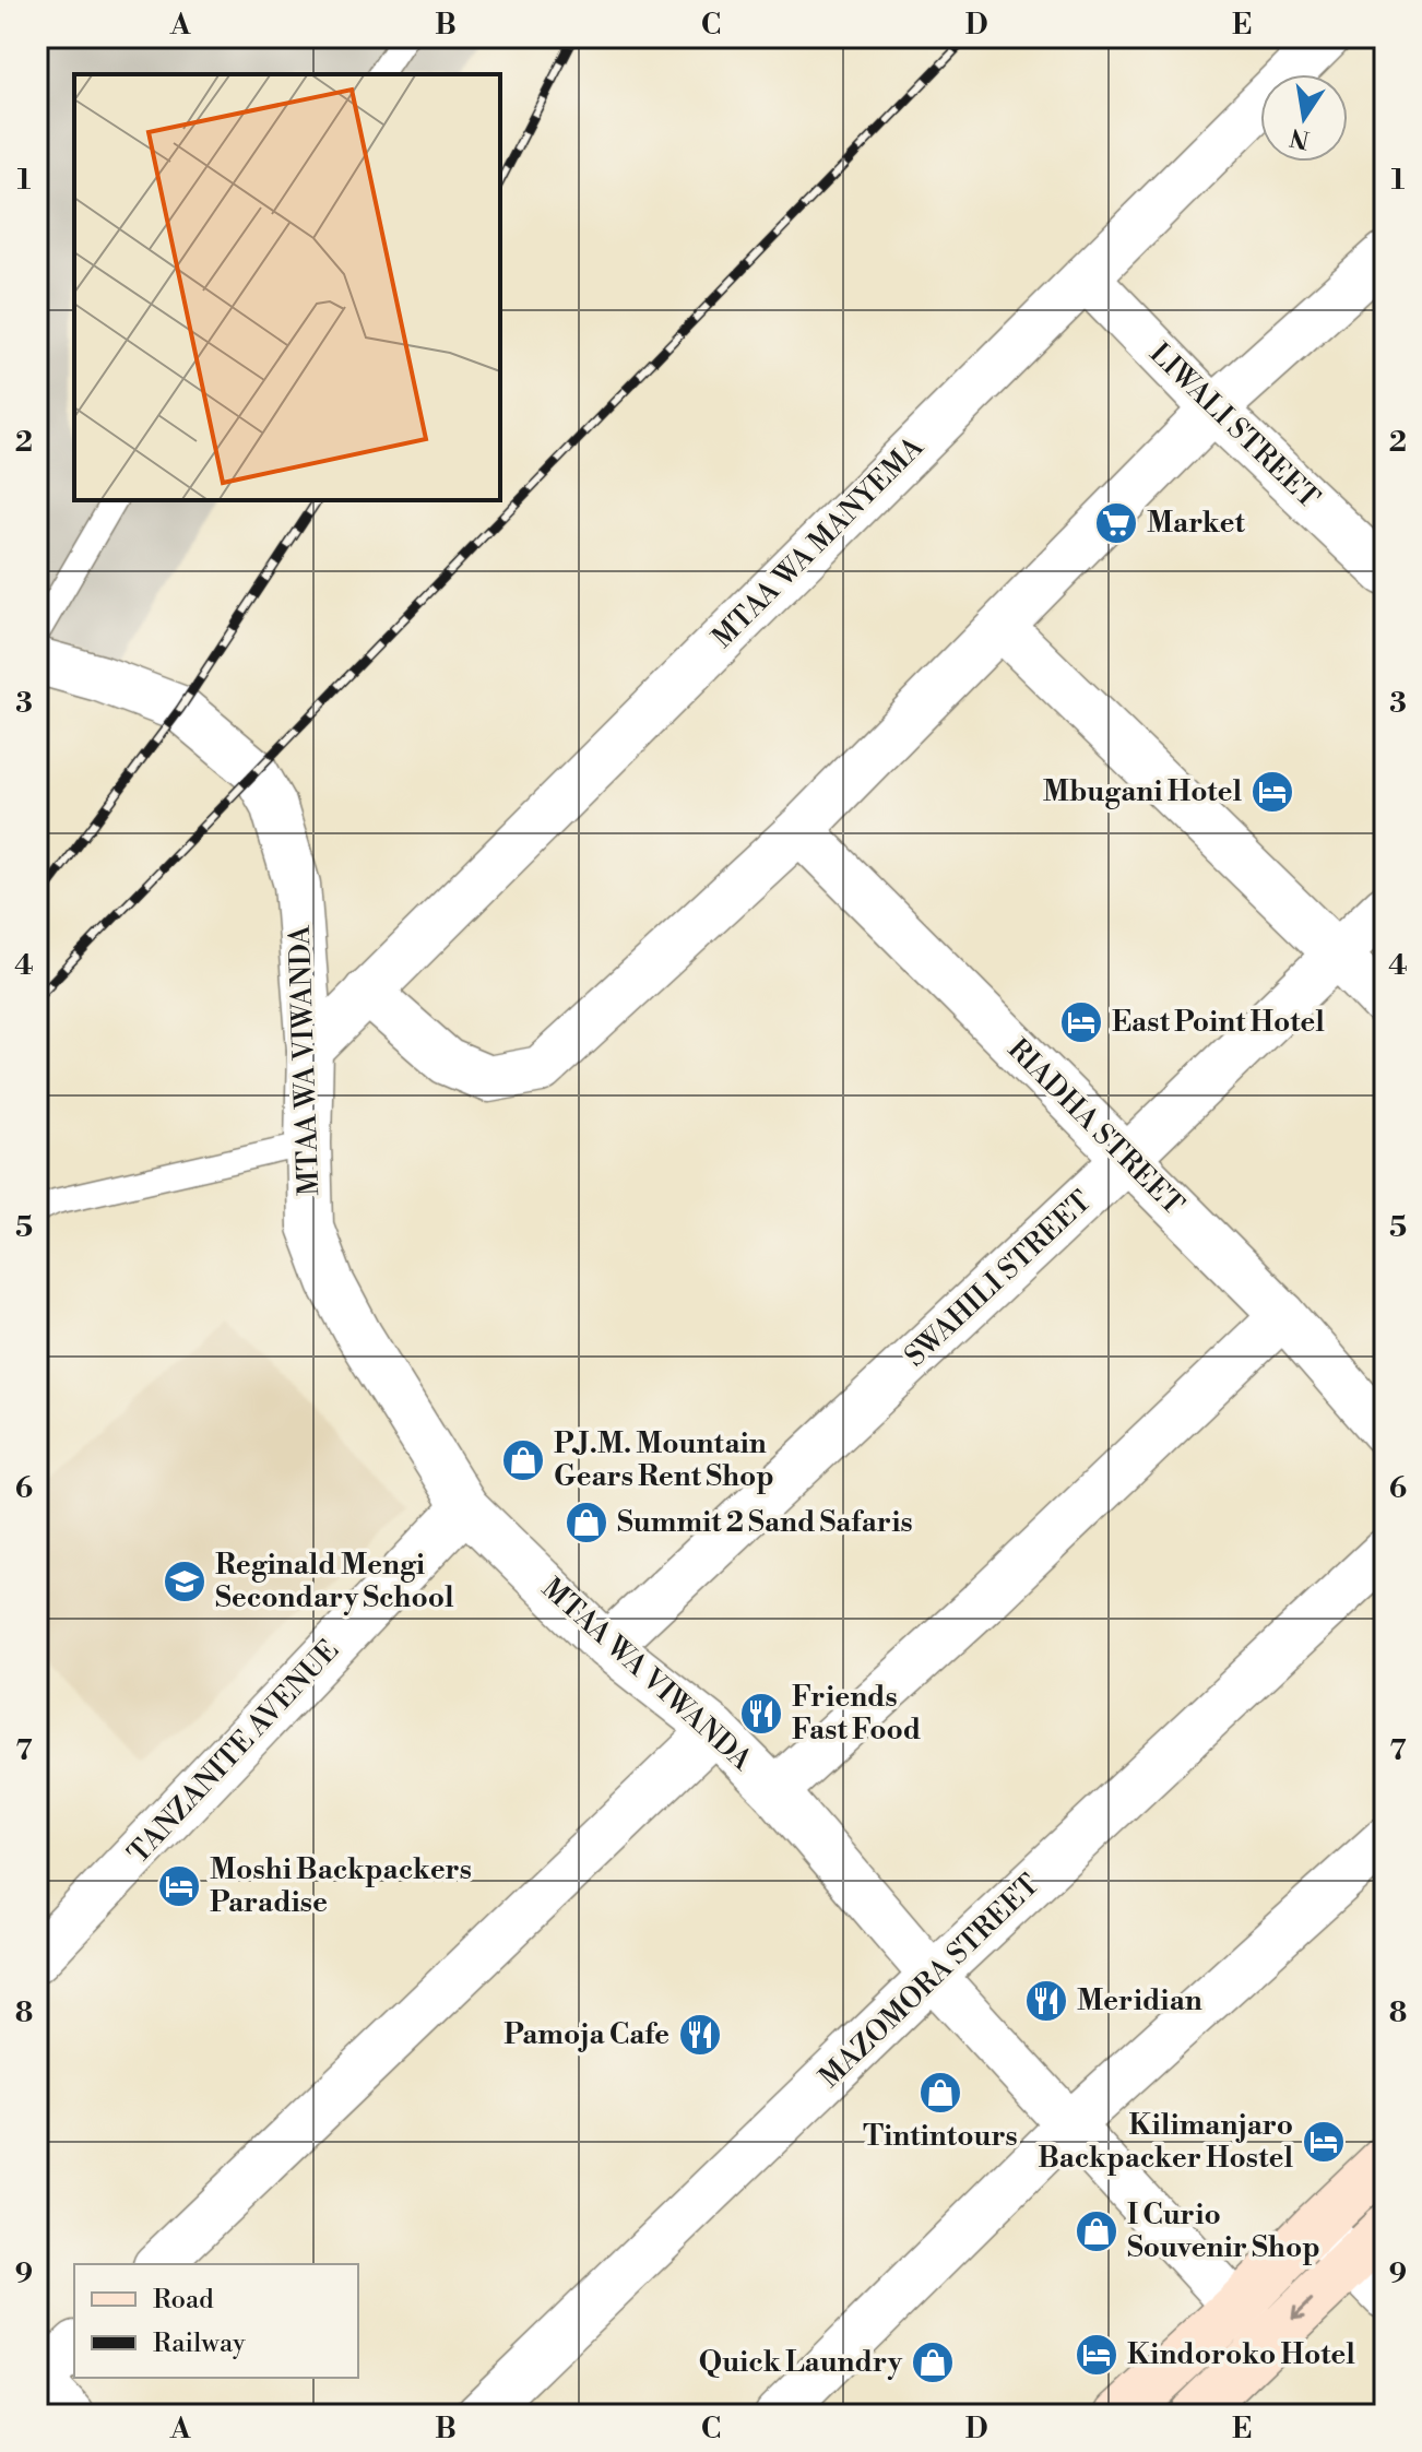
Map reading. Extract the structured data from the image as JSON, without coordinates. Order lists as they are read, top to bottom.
{
  "streets": {
    "street": [
      "LIWALI STREET",
      "MTAA WA MANYEMA",
      "MTAA WA VIWANDA",
      "RIADHA STREET",
      "SWAHILI STREET",
      "TANZANITE AVENUE",
      "MAZOMORA STREET"
    ]
  },
  "crossings": [
    ["LIWALI STREET", "MTAA WA MANYEMA"],
    ["MTAA WA MANYEMA", "MTAA WA VIWANDA"],
    ["MTAA WA VIWANDA", "SWAHILI STREET"],
    ["MTAA WA VIWANDA", "TANZANITE AVENUE"],
    ["MTAA WA VIWANDA", "MAZOMORA STREET"],
    ["RIADHA STREET", "SWAHILI STREET"]
  ],
  "places": {
    "supermarket": ["Market"],
    "hotel": [
      "Mbugani Hotel",
      "East Point Hotel",
      "Moshi Backpackers Paradise",
      "Kilimanjaro Backpacker Hostel",
      "Kindoroko Hotel"
    ],
    "shop": [
      "P.J.M. Mountain Gears Rent Shop",
      "Summit 2 Sand Safaris",
      "Tintintours",
      "I Curio Souvenir Shop",
      "Quick Laundry"
    ],
    "school or university": ["Reginald Mengi Secondary School"],
    "restaurant": ["Friends Fast Food", "Meridian", "Pamoja Cafe"]
  },
  "legend": ["Road", "Railway"],
  "north": "bottom",
  "grid": {
    "columns": [
      "A",
      "B",
      "C",
      "D",
      "E"
    ],
    "rows": [
      "1",
      "2",
      "3",
      "4",
      "5",
      "6",
      "7",
      "8",
      "9"
    ]
  }
}
